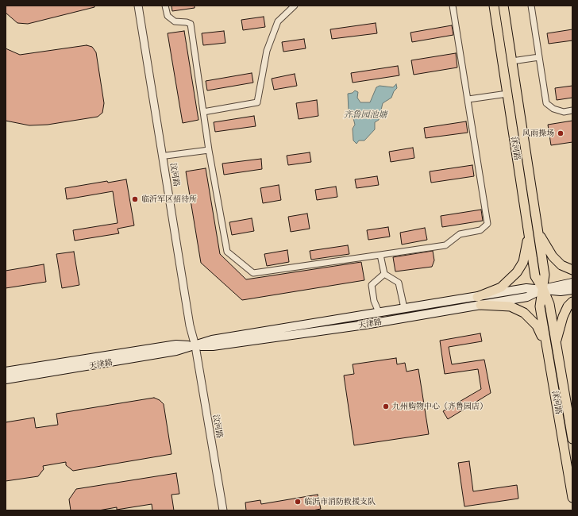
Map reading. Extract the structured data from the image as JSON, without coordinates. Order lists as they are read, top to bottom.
{
  "streets": {
    "main road": ["沭河路", "天津路"],
    "street": ["汶河路"]
  },
  "crossings": [
    ["沭河路", "天津路"],
    ["汶河路", "天津路"]
  ],
  "water": ["齐鲁园池塘"],
  "places": [
    "风雨操场",
    "临沂军区招待所",
    "九州购物中心（齐鲁园店）",
    "临沂市消防救援支队"
  ]
}
